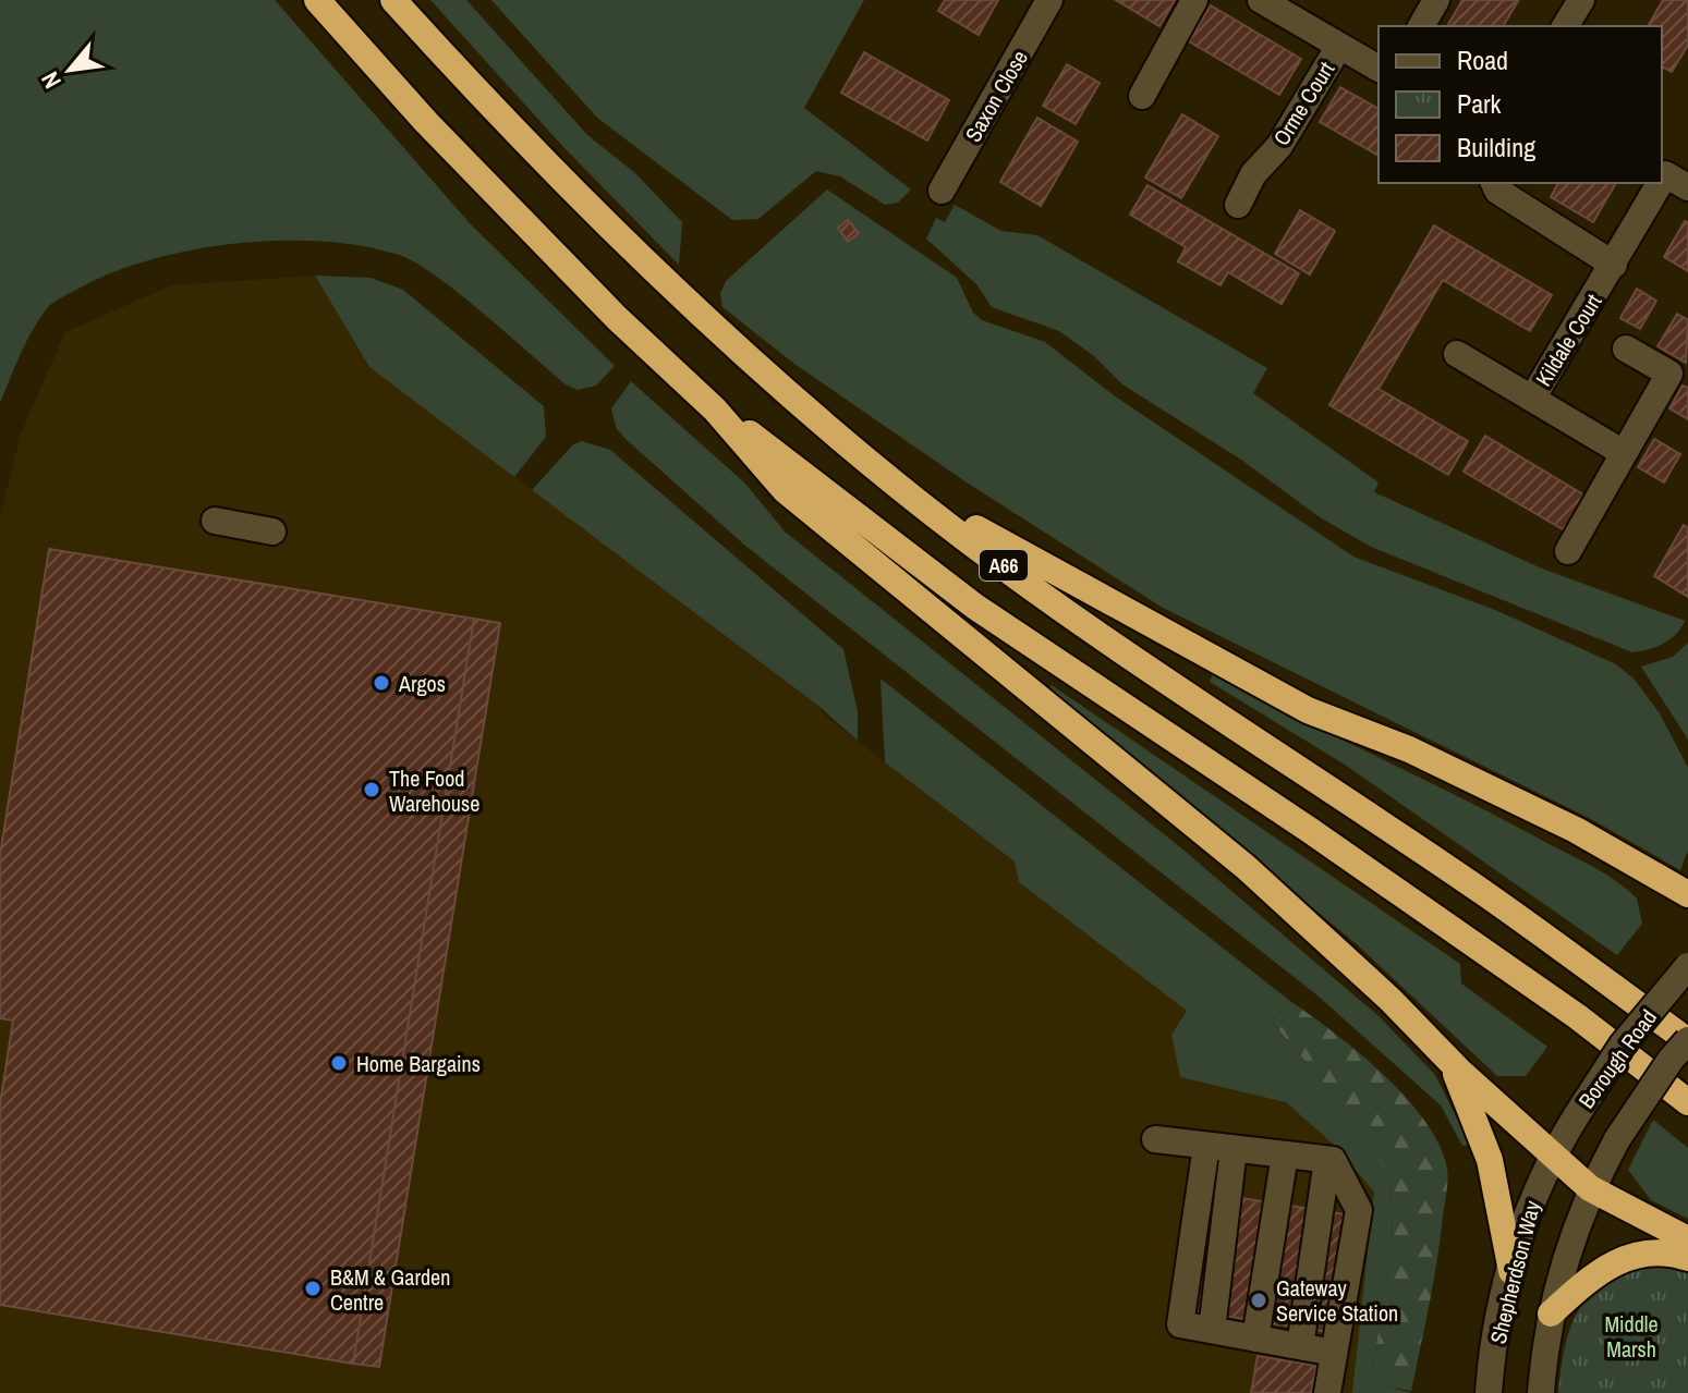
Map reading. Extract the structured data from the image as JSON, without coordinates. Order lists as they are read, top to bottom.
{
  "streets": {
    "highway": ["A66"],
    "street": [
      "Saxon Close",
      "Orme Court",
      "Kildale Court",
      "Borough Road",
      "Shepherdson Way"
    ]
  },
  "crossings": [
    ["A66", "Borough Road"],
    ["A66", "Shepherdson Way"],
    ["Borough Road", "Shepherdson Way"]
  ],
  "parks": ["Middle Marsh"],
  "places": [
    "Argos",
    "The Food Warehouse",
    "Home Bargains",
    "B&M & Garden Centre",
    "Gateway Service Station"
  ],
  "legend": ["Road", "Park", "Building"],
  "north": "bottom left"
}
